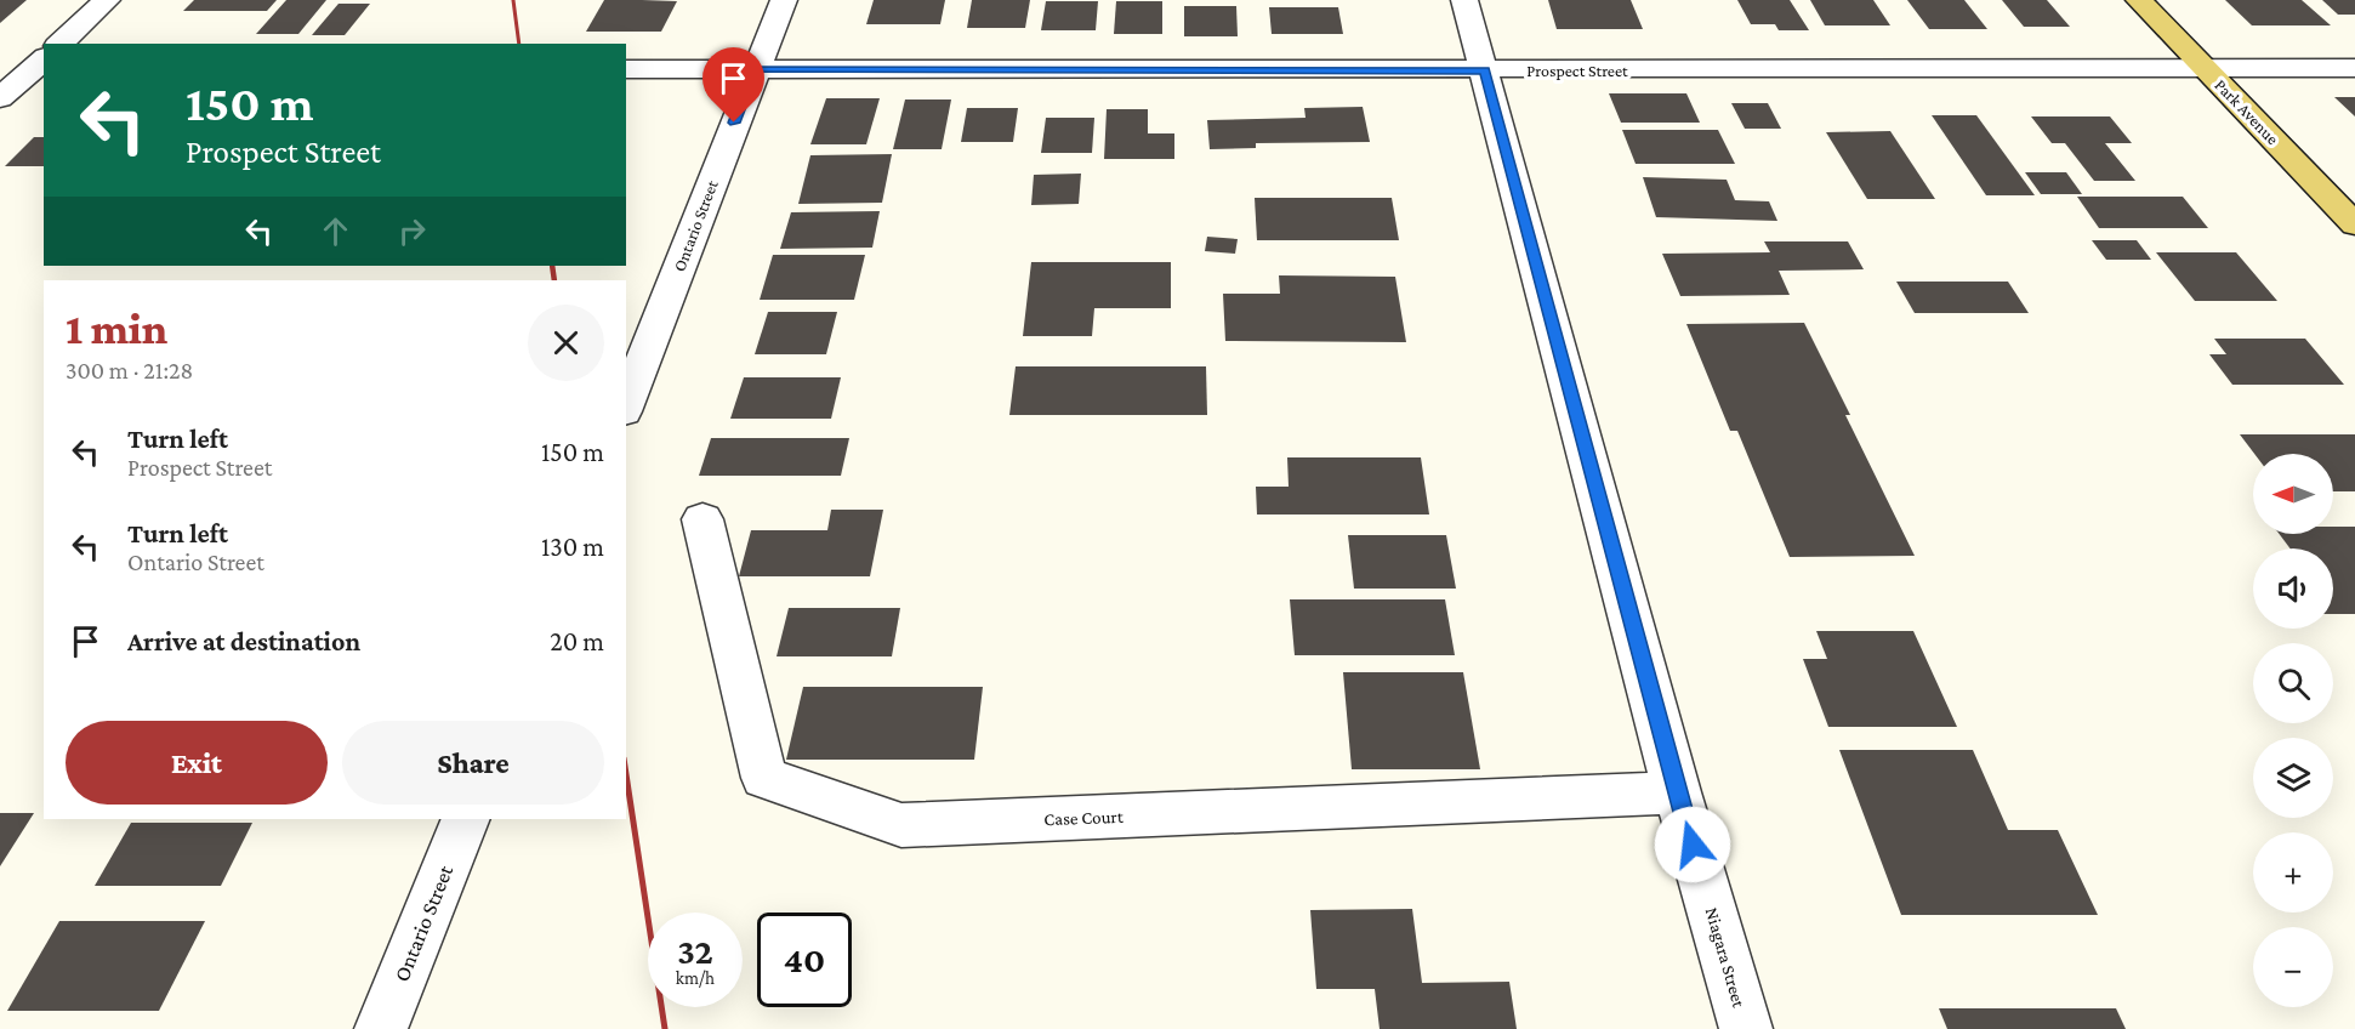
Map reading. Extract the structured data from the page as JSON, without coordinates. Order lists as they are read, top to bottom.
{
  "streets": {
    "main road": ["Park Avenue"],
    "street": [
      "Prospect Street",
      "Ontario Street",
      "Case Court",
      "Niagara Street"
    ]
  },
  "crossings": [
    ["Prospect Street", "Park Avenue"],
    ["Prospect Street", "Ontario Street"],
    ["Prospect Street", "Niagara Street"],
    ["Case Court", "Niagara Street"]
  ],
  "north": "left",
  "page": {
    "turn": ["150 m", "Prospect Street"],
    "heading": ["1 min", "300 m · 21:28"],
    "list": [
      {
        "name": "Turn left",
        "note": "Prospect Street",
        "value": "150 m"
      },
      {
        "name": "Turn left",
        "note": "Ontario Street",
        "value": "130 m"
      },
      {
        "name": "Arrive at destination",
        "value": "20 m"
      }
    ],
    "map_buttons": ["+", "−"],
    "buttons": ["Exit", "Share"],
    "speed": "32 km/h",
    "limit": "40"
  }
}
